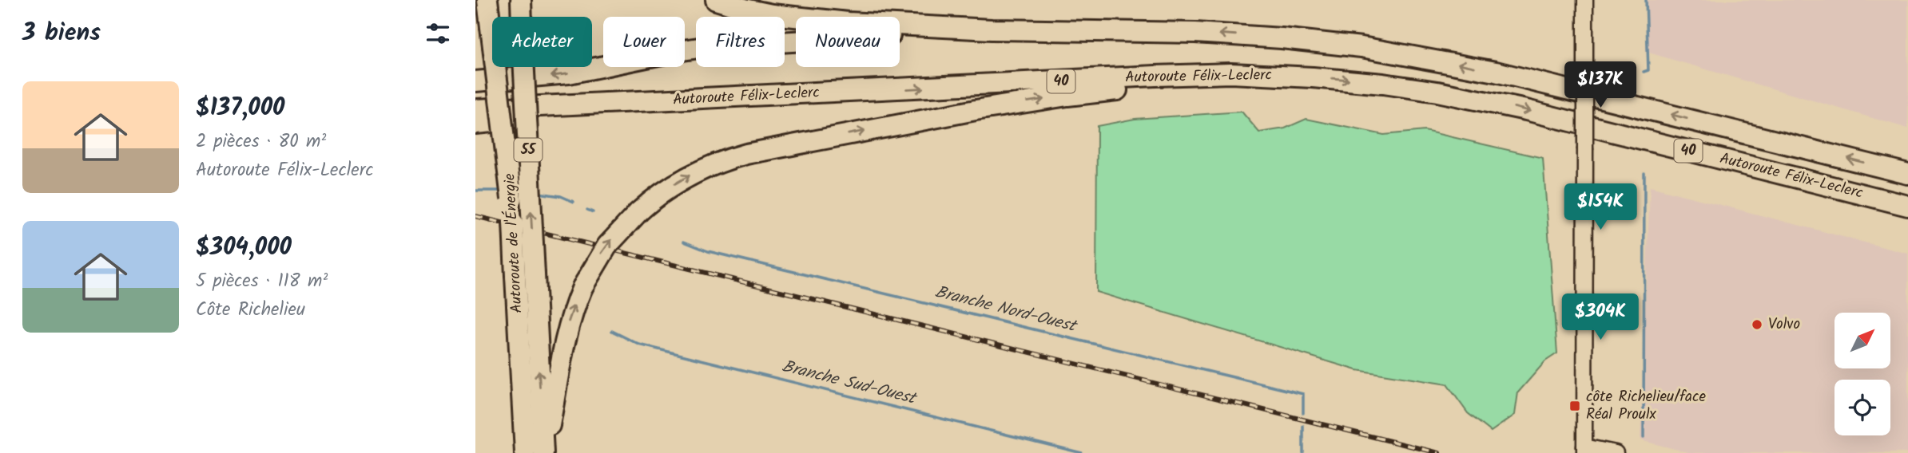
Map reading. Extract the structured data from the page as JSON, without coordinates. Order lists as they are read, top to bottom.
{
  "streets": {
    "highway": [
      "Autoroute Félix-Leclerc",
      "40",
      "55",
      "Autoroute de l'Énergie"
    ]
  },
  "water": ["Branche Nord-Ouest", "Branche Sud-Ouest"],
  "places": {
    "other": ["Volvo"],
    "transit": ["côte Richelieu/face Réal Proulx"]
  },
  "north": "top right",
  "page": {
    "heading": "3 biens",
    "chip": [
      "Acheter",
      "Louer",
      "Filtres",
      "Nouveau"
    ],
    "price": ["$137K", "$154K", "$304K"],
    "list": [
      {
        "name": "$137,000",
        "note": "2 pièces · 80 m² · Autoroute Félix-Leclerc"
      },
      {
        "name": "$304,000",
        "note": "5 pièces · 118 m² · Côte Richelieu"
      }
    ]
  }
}
